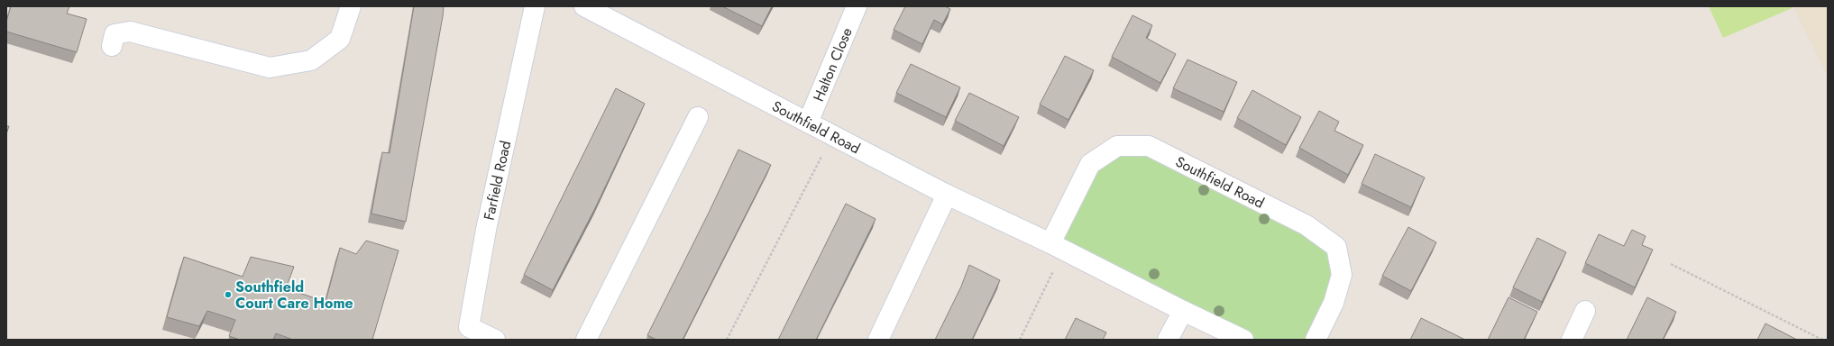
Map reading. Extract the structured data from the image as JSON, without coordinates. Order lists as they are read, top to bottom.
{
  "streets": {
    "street": ["Halton Close", "Southfield Road", "Farfield Road"]
  },
  "crossings": [
    ["Halton Close", "Southfield Road"]
  ],
  "places": ["Southfield Court Care Home"]
}
